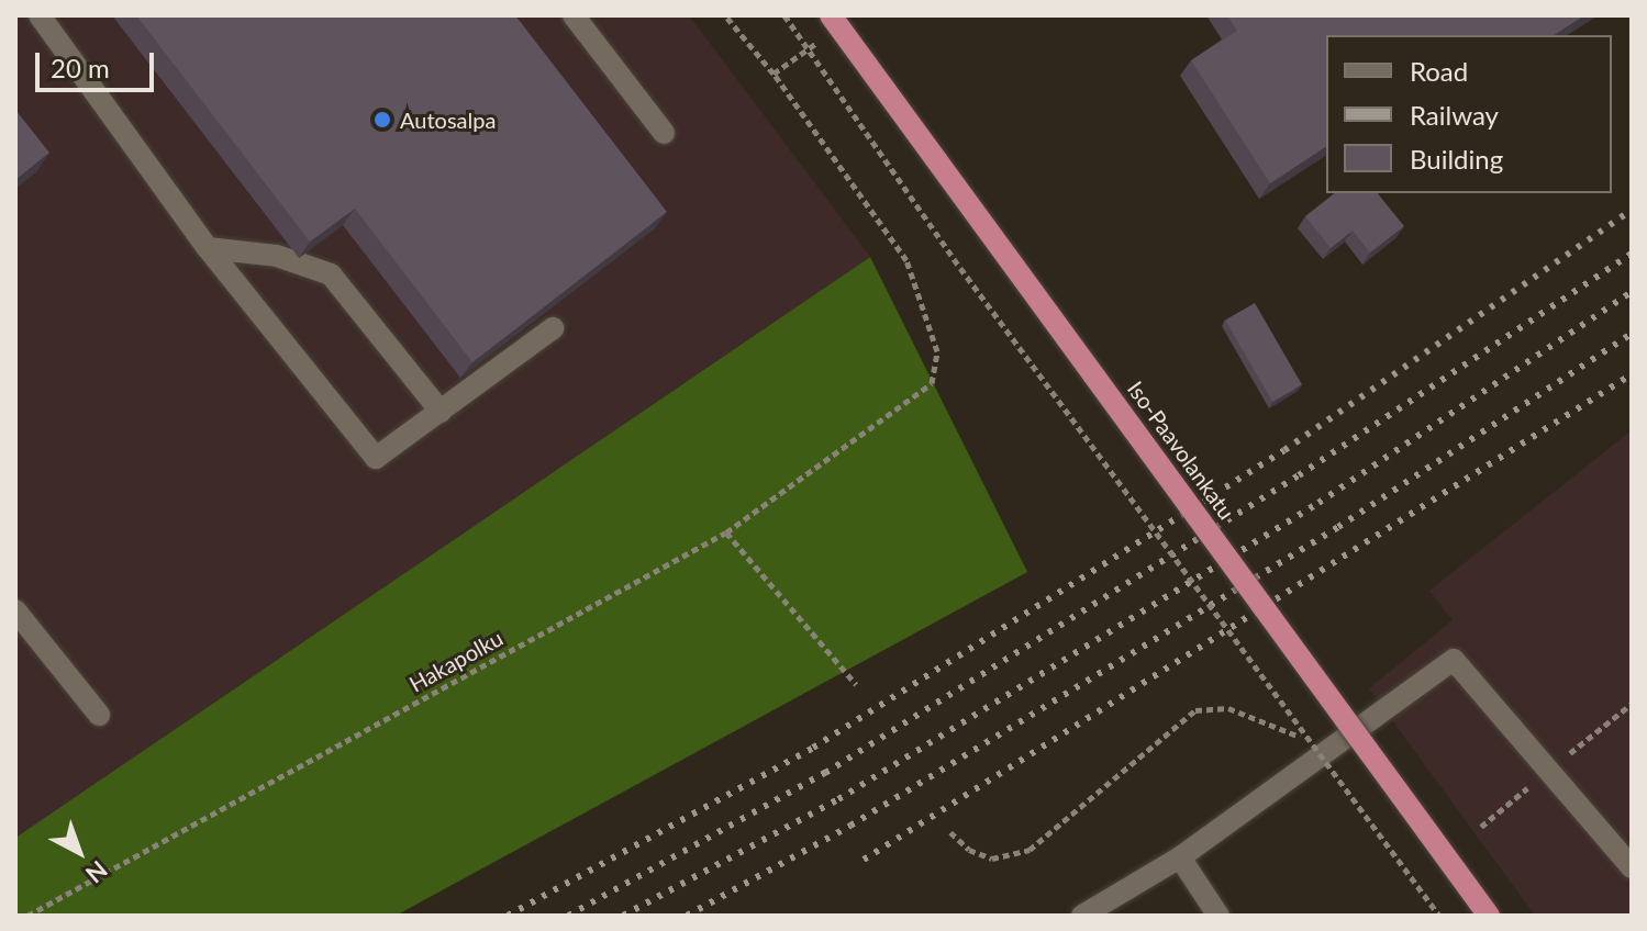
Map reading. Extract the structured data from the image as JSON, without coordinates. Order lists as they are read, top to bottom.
{
  "streets": {
    "main road": ["Iso-Paavolankatu"],
    "path": ["Hakapolku"]
  },
  "places": ["Autosalpa"],
  "legend": ["Road", "Railway", "Building"],
  "scale_bar": "20 m",
  "north": "bottom right"
}
